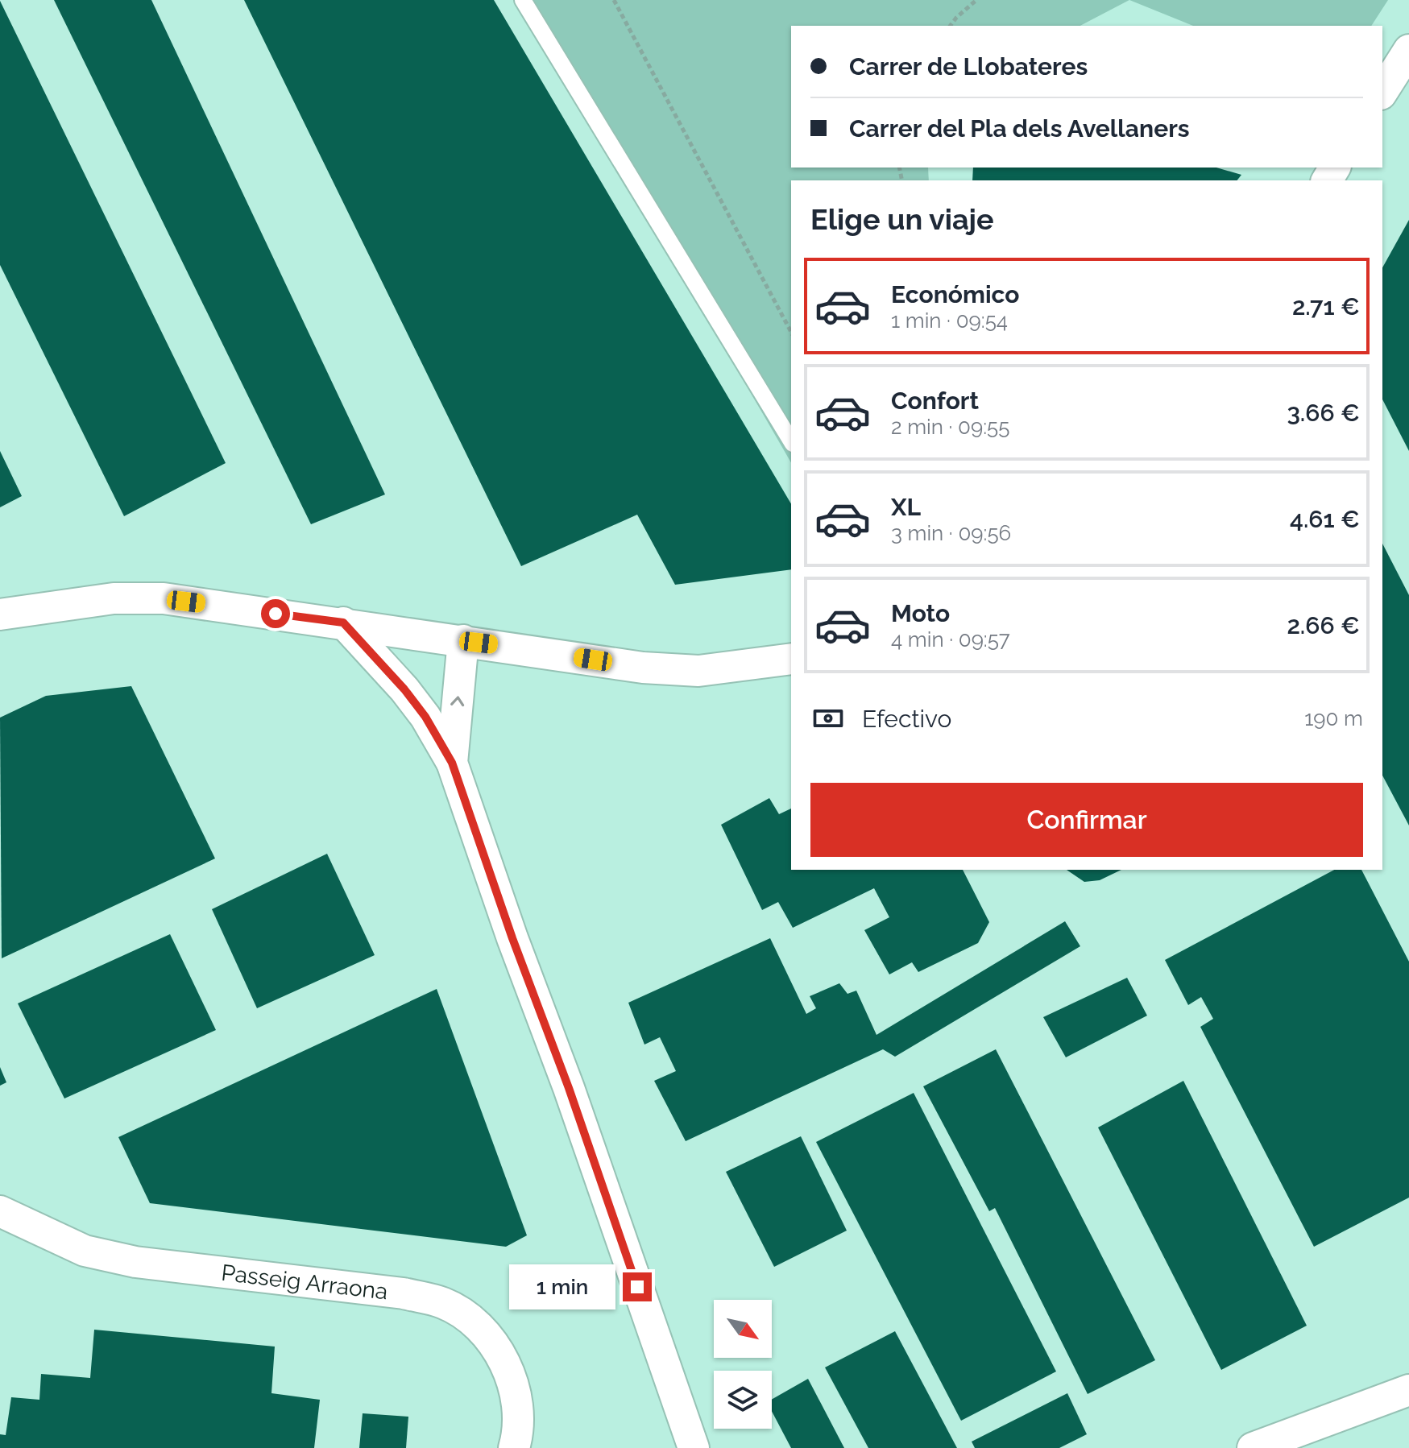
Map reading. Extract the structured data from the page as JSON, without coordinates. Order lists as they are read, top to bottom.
{
  "streets": {
    "street": ["Passeig Arraona"]
  },
  "north": "bottom right",
  "page": {
    "banner": ["Carrer de Llobateres", "Carrer del Pla dels Avellaners"],
    "heading": "Elige un viaje",
    "list": [
      {
        "name": "Económico",
        "note": "1 min · 09:54",
        "value": "2.71 €"
      },
      {
        "name": "Confort",
        "note": "2 min · 09:55",
        "value": "3.66 €"
      },
      {
        "name": "XL",
        "note": "3 min · 09:56",
        "value": "4.61 €"
      },
      {
        "name": "Moto",
        "note": "4 min · 09:57",
        "value": "2.66 €"
      }
    ],
    "pay": ["Efectivo", "190 m"],
    "buttons": "Confirmar",
    "bubble": "1 min"
  }
}
